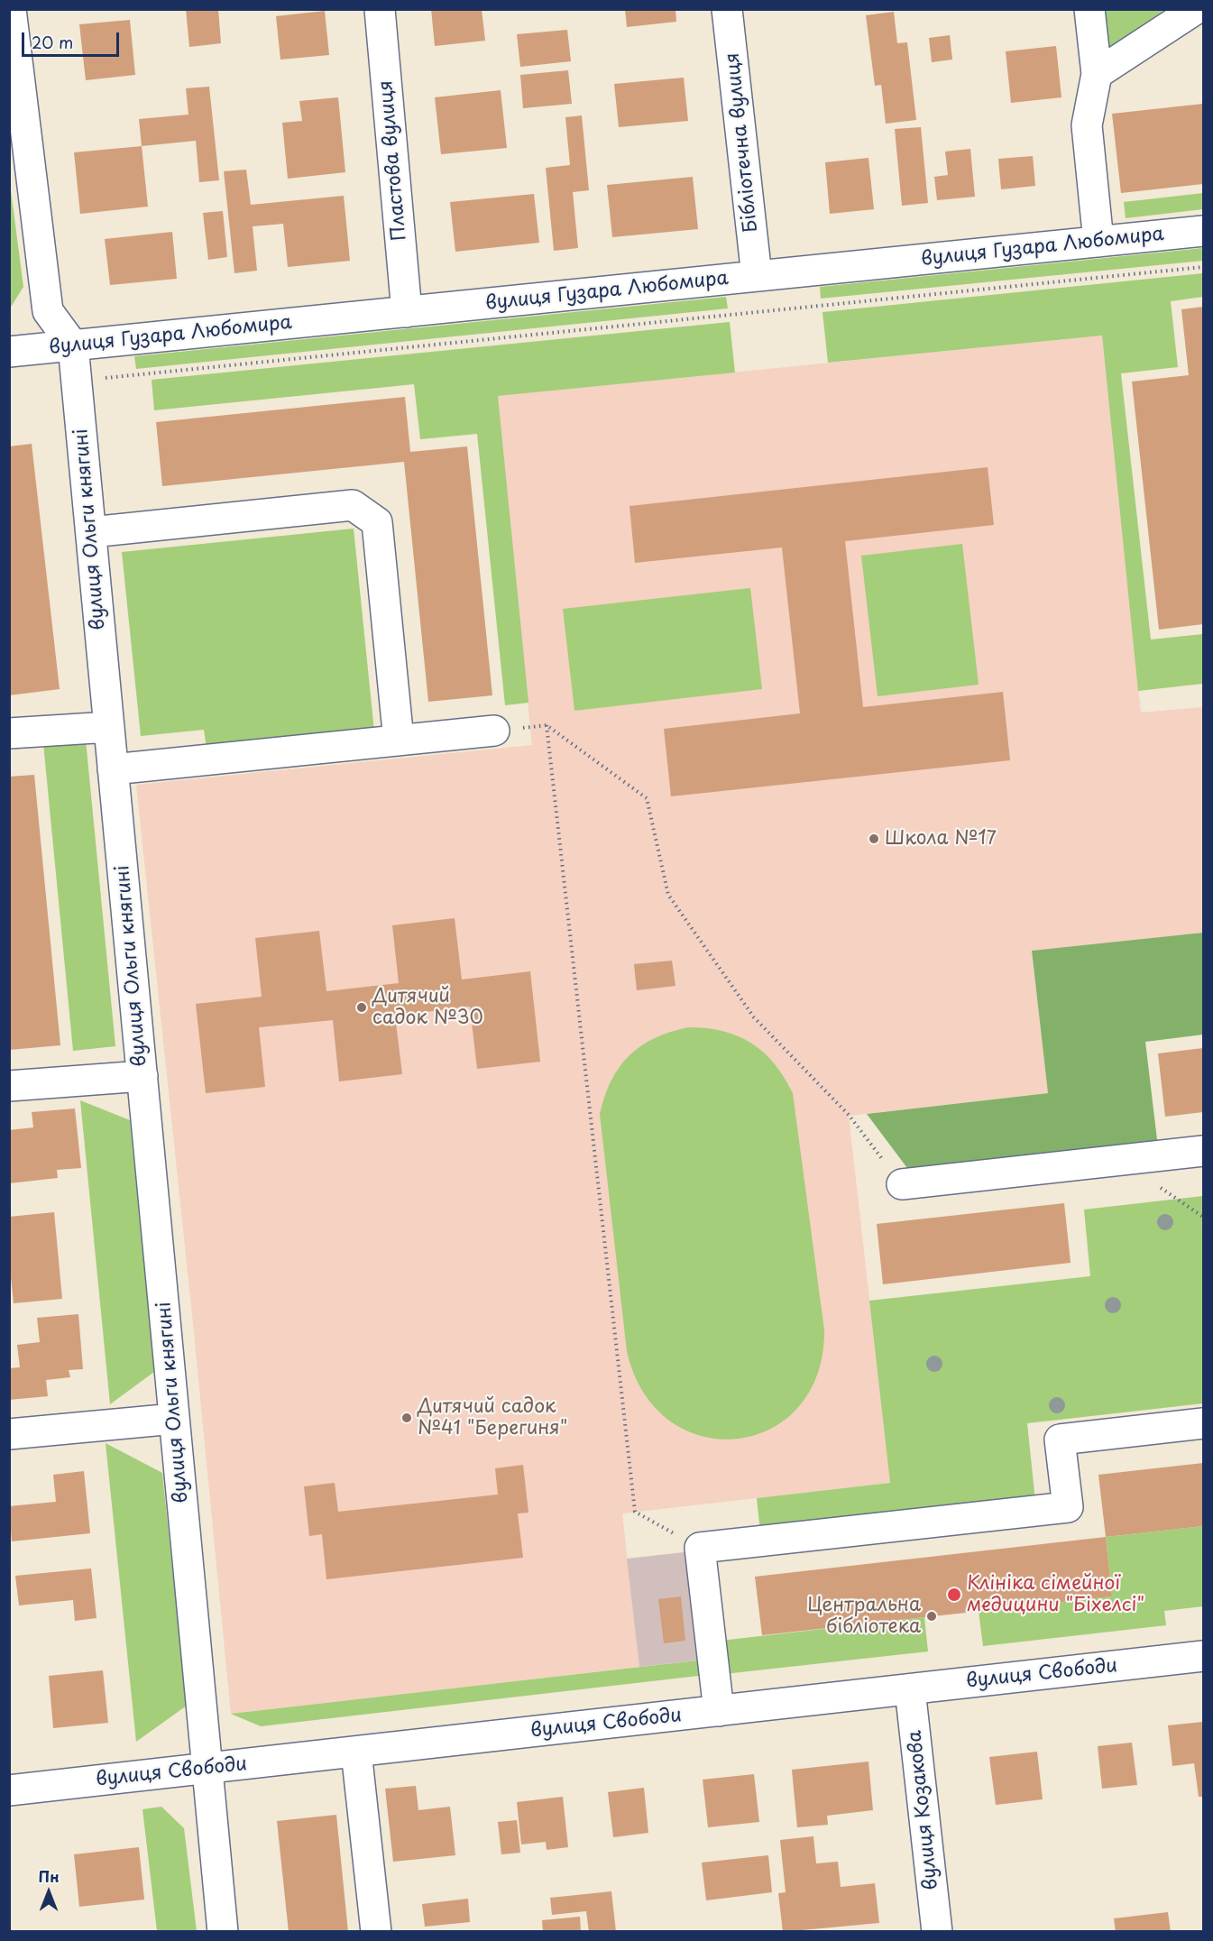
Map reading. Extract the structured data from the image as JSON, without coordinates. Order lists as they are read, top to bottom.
{
  "streets": {
    "street": [
      "Бібліотечна вулиця",
      "Пластова вулиця",
      "вулиця Гузара Любомира",
      "вулиця Ольги княгині",
      "вулиця Свободи",
      "вулиця Козакова"
    ]
  },
  "crossings": [
    ["Бібліотечна вулиця", "вулиця Гузара Любомира"],
    ["Пластова вулиця", "вулиця Гузара Любомира"],
    ["вулиця Гузара Любомира", "вулиця Ольги княгині"],
    ["вулиця Ольги княгині", "вулиця Свободи"],
    ["вулиця Свободи", "вулиця Козакова"]
  ],
  "places": [
    "Школа №17",
    "Дитячий садок №30",
    "Дитячий садок №41 \"Берегиня\"",
    "Клініка сімейної медицини \"Біхелсі\"",
    "Центральна бібліотека"
  ],
  "scale_bar": "20 m",
  "north": "top"
}
